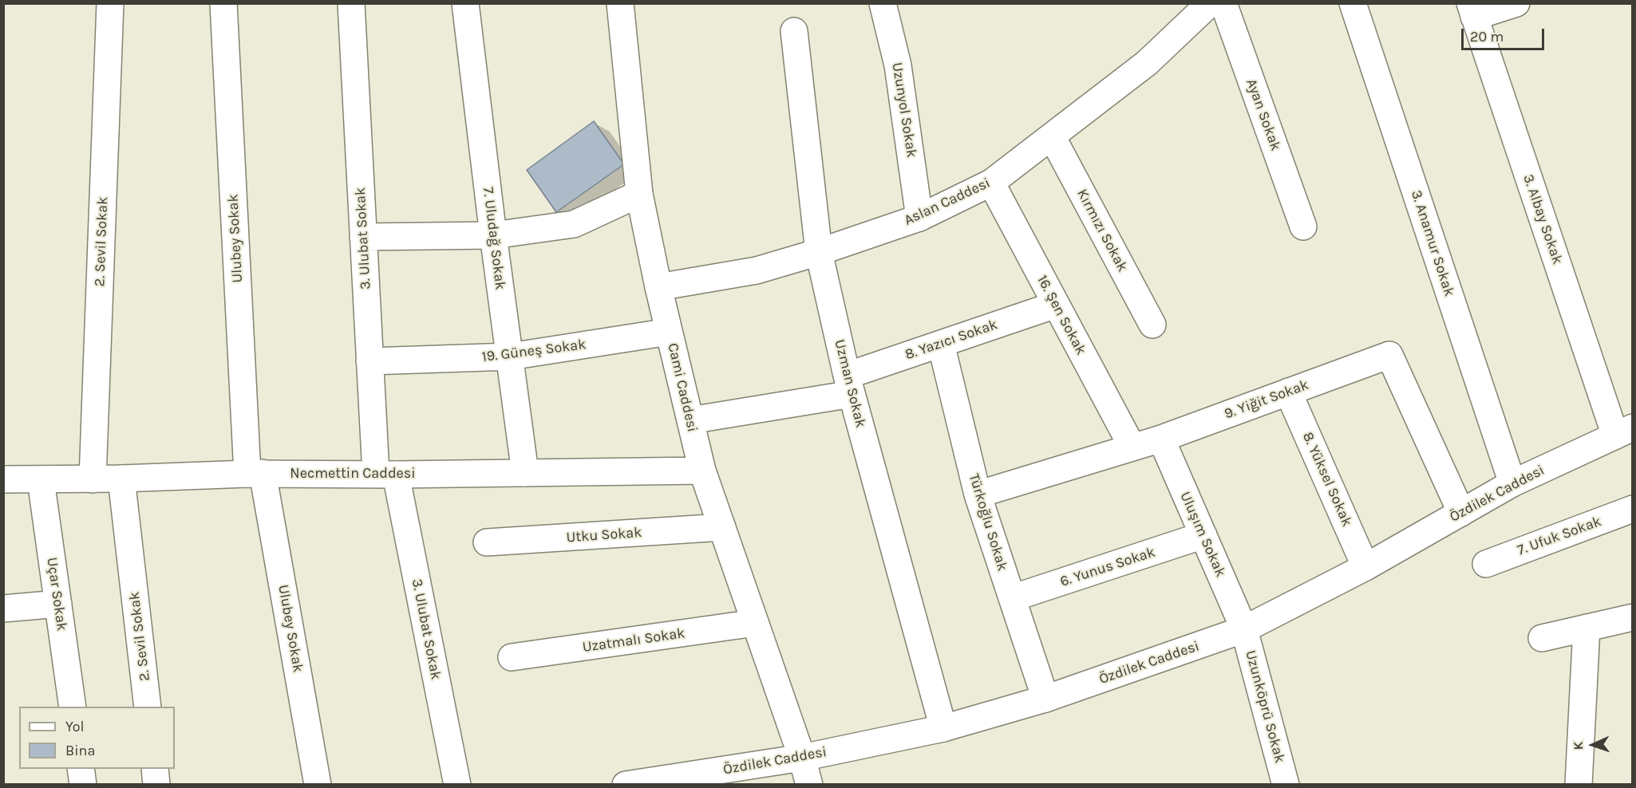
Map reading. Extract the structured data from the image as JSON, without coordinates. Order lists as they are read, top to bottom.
{
  "streets": {
    "street": [
      "Uzunyol Sokak",
      "Ayan Sokak",
      "Aslan Caddesi",
      "3. Albay Sokak",
      "Kırmızı Sokak",
      "Ulubey Sokak",
      "3. Ulubat Sokak",
      "7. Uludağ Sokak",
      "2. Sevil Sokak",
      "3. Anamur Sokak",
      "16. Şen Sokak",
      "8. Yazıcı Sokak",
      "19. Güneş Sokak",
      "Uzman Sokak",
      "Cami Caddesi",
      "9. Yiğit Sokak",
      "Necmettin Caddesi",
      "8. Yüksel Sokak",
      "Özdilek Caddesi",
      "Türkoğlu Sokak",
      "Uluşım Sokak",
      "Utku Sokak",
      "7. Ufuk Sokak",
      "6. Yunus Sokak",
      "Uçar Sokak",
      "Uzatmalı Sokak",
      "Uzunköprü Sokak"
    ]
  },
  "crossings": [
    ["Uzunyol Sokak", "Aslan Caddesi"],
    ["Aslan Caddesi", "Kırmızı Sokak"],
    ["Aslan Caddesi", "16. Şen Sokak"],
    ["Aslan Caddesi", "Uzman Sokak"],
    ["Aslan Caddesi", "Cami Caddesi"],
    ["3. Albay Sokak", "Özdilek Caddesi"],
    ["Ulubey Sokak", "Necmettin Caddesi"],
    ["3. Ulubat Sokak", "19. Güneş Sokak"],
    ["3. Ulubat Sokak", "Necmettin Caddesi"],
    ["7. Uludağ Sokak", "19. Güneş Sokak"],
    ["7. Uludağ Sokak", "Necmettin Caddesi"],
    ["2. Sevil Sokak", "Necmettin Caddesi"],
    ["3. Anamur Sokak", "Özdilek Caddesi"],
    ["16. Şen Sokak", "8. Yazıcı Sokak"],
    ["16. Şen Sokak", "9. Yiğit Sokak"],
    ["8. Yazıcı Sokak", "Uzman Sokak"],
    ["8. Yazıcı Sokak", "Cami Caddesi"],
    ["8. Yazıcı Sokak", "Türkoğlu Sokak"],
    ["19. Güneş Sokak", "Cami Caddesi"],
    ["Uzman Sokak", "Özdilek Caddesi"],
    ["Cami Caddesi", "Necmettin Caddesi"],
    ["Cami Caddesi", "Özdilek Caddesi"],
    ["Cami Caddesi", "Utku Sokak"],
    ["Cami Caddesi", "Uzatmalı Sokak"],
    ["9. Yiğit Sokak", "8. Yüksel Sokak"],
    ["9. Yiğit Sokak", "Özdilek Caddesi"],
    ["9. Yiğit Sokak", "Türkoğlu Sokak"],
    ["9. Yiğit Sokak", "Uluşım Sokak"],
    ["Necmettin Caddesi", "Uçar Sokak"],
    ["8. Yüksel Sokak", "Özdilek Caddesi"],
    ["Özdilek Caddesi", "Türkoğlu Sokak"],
    ["Özdilek Caddesi", "Uluşım Sokak"],
    ["Özdilek Caddesi", "Uzunköprü Sokak"],
    ["Türkoğlu Sokak", "6. Yunus Sokak"],
    ["Uluşım Sokak", "6. Yunus Sokak"],
    ["Uluşım Sokak", "Uzunköprü Sokak"]
  ],
  "legend": ["Yol", "Bina"],
  "scale_bar": "20 m",
  "north": "left"
}
